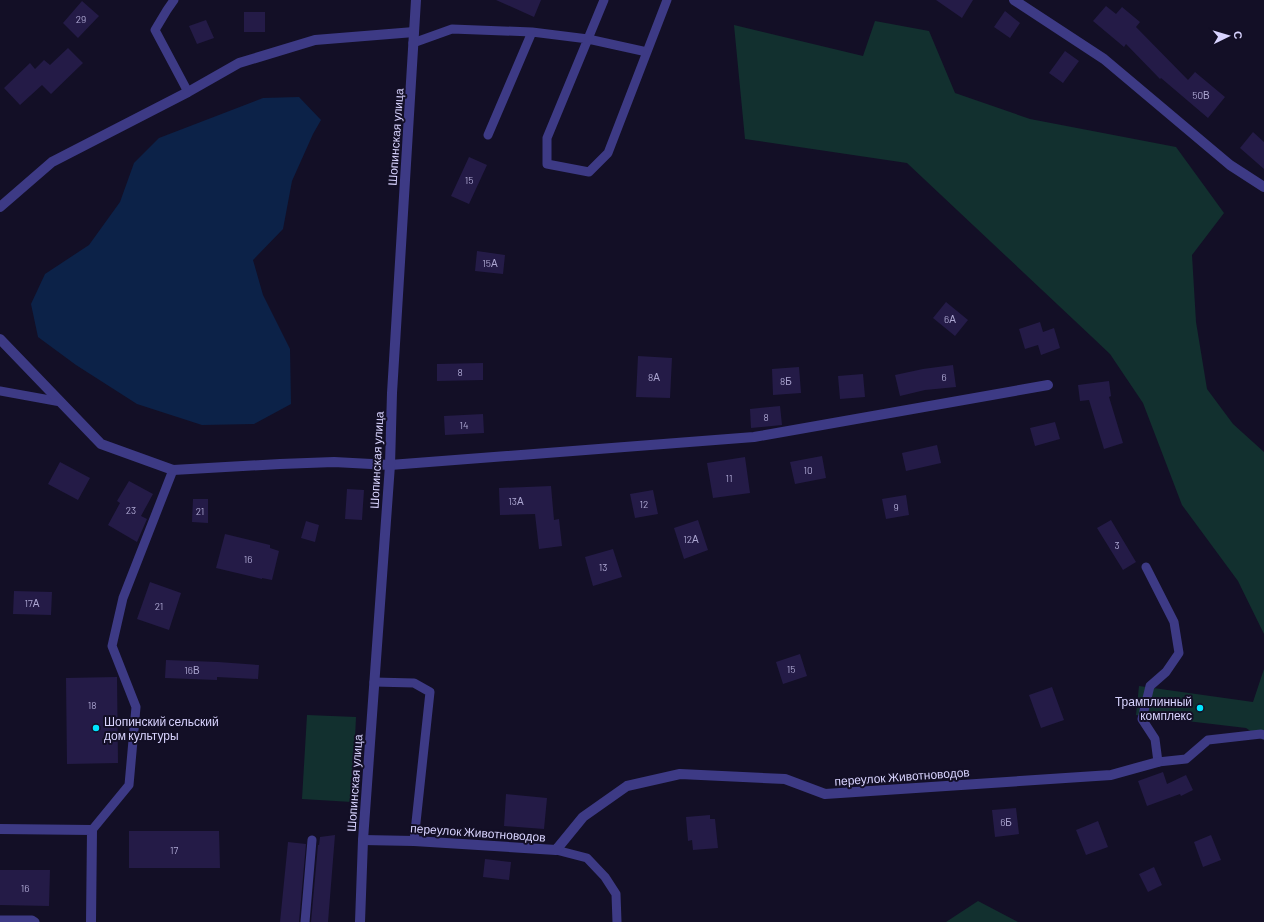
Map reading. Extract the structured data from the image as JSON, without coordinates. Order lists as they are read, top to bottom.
{
  "streets": {
    "street": ["Шопинская улица", "переулок Животноводов"]
  },
  "crossings": [
    ["Шопинская улица", "переулок Животноводов"]
  ],
  "places": ["Трамплинный комплекс", "Шопинский сельский дом культуры"],
  "house_numbers": [
    "29",
    "50В",
    "15",
    "15А",
    "6А",
    "8",
    "8А",
    "6",
    "8Б",
    "8",
    "14",
    "10",
    "11",
    "13А",
    "12",
    "9",
    "23",
    "21",
    "12А",
    "3",
    "16",
    "13",
    "17А",
    "21",
    "15",
    "16В",
    "18",
    "6Б",
    "17",
    "16"
  ],
  "north": "right"
}
